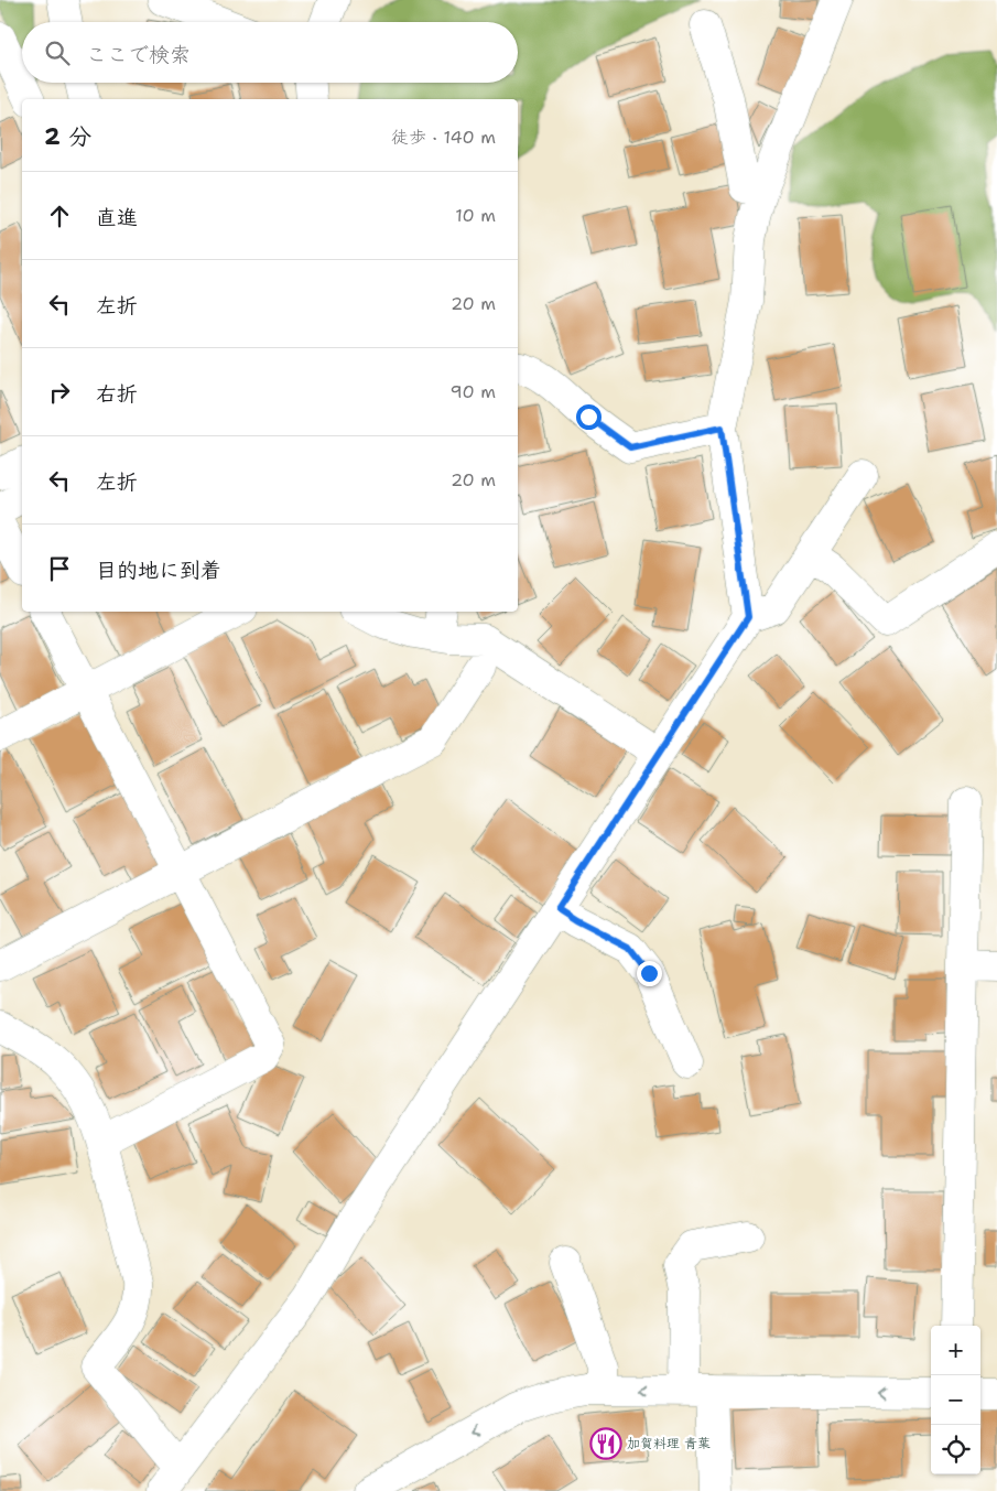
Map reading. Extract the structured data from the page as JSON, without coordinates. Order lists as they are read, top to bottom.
{
  "places": {
    "restaurant": ["加賀料理 青葉"]
  },
  "page": {
    "search": "ここで検索",
    "heading": ["2 分", "徒歩 · 140 m"],
    "list": [
      ["直進", "10 m"],
      ["左折", "20 m"],
      ["右折", "90 m"],
      ["左折", "20 m"],
      "目的地に到着"
    ],
    "map_buttons": ["+", "−"]
  }
}
